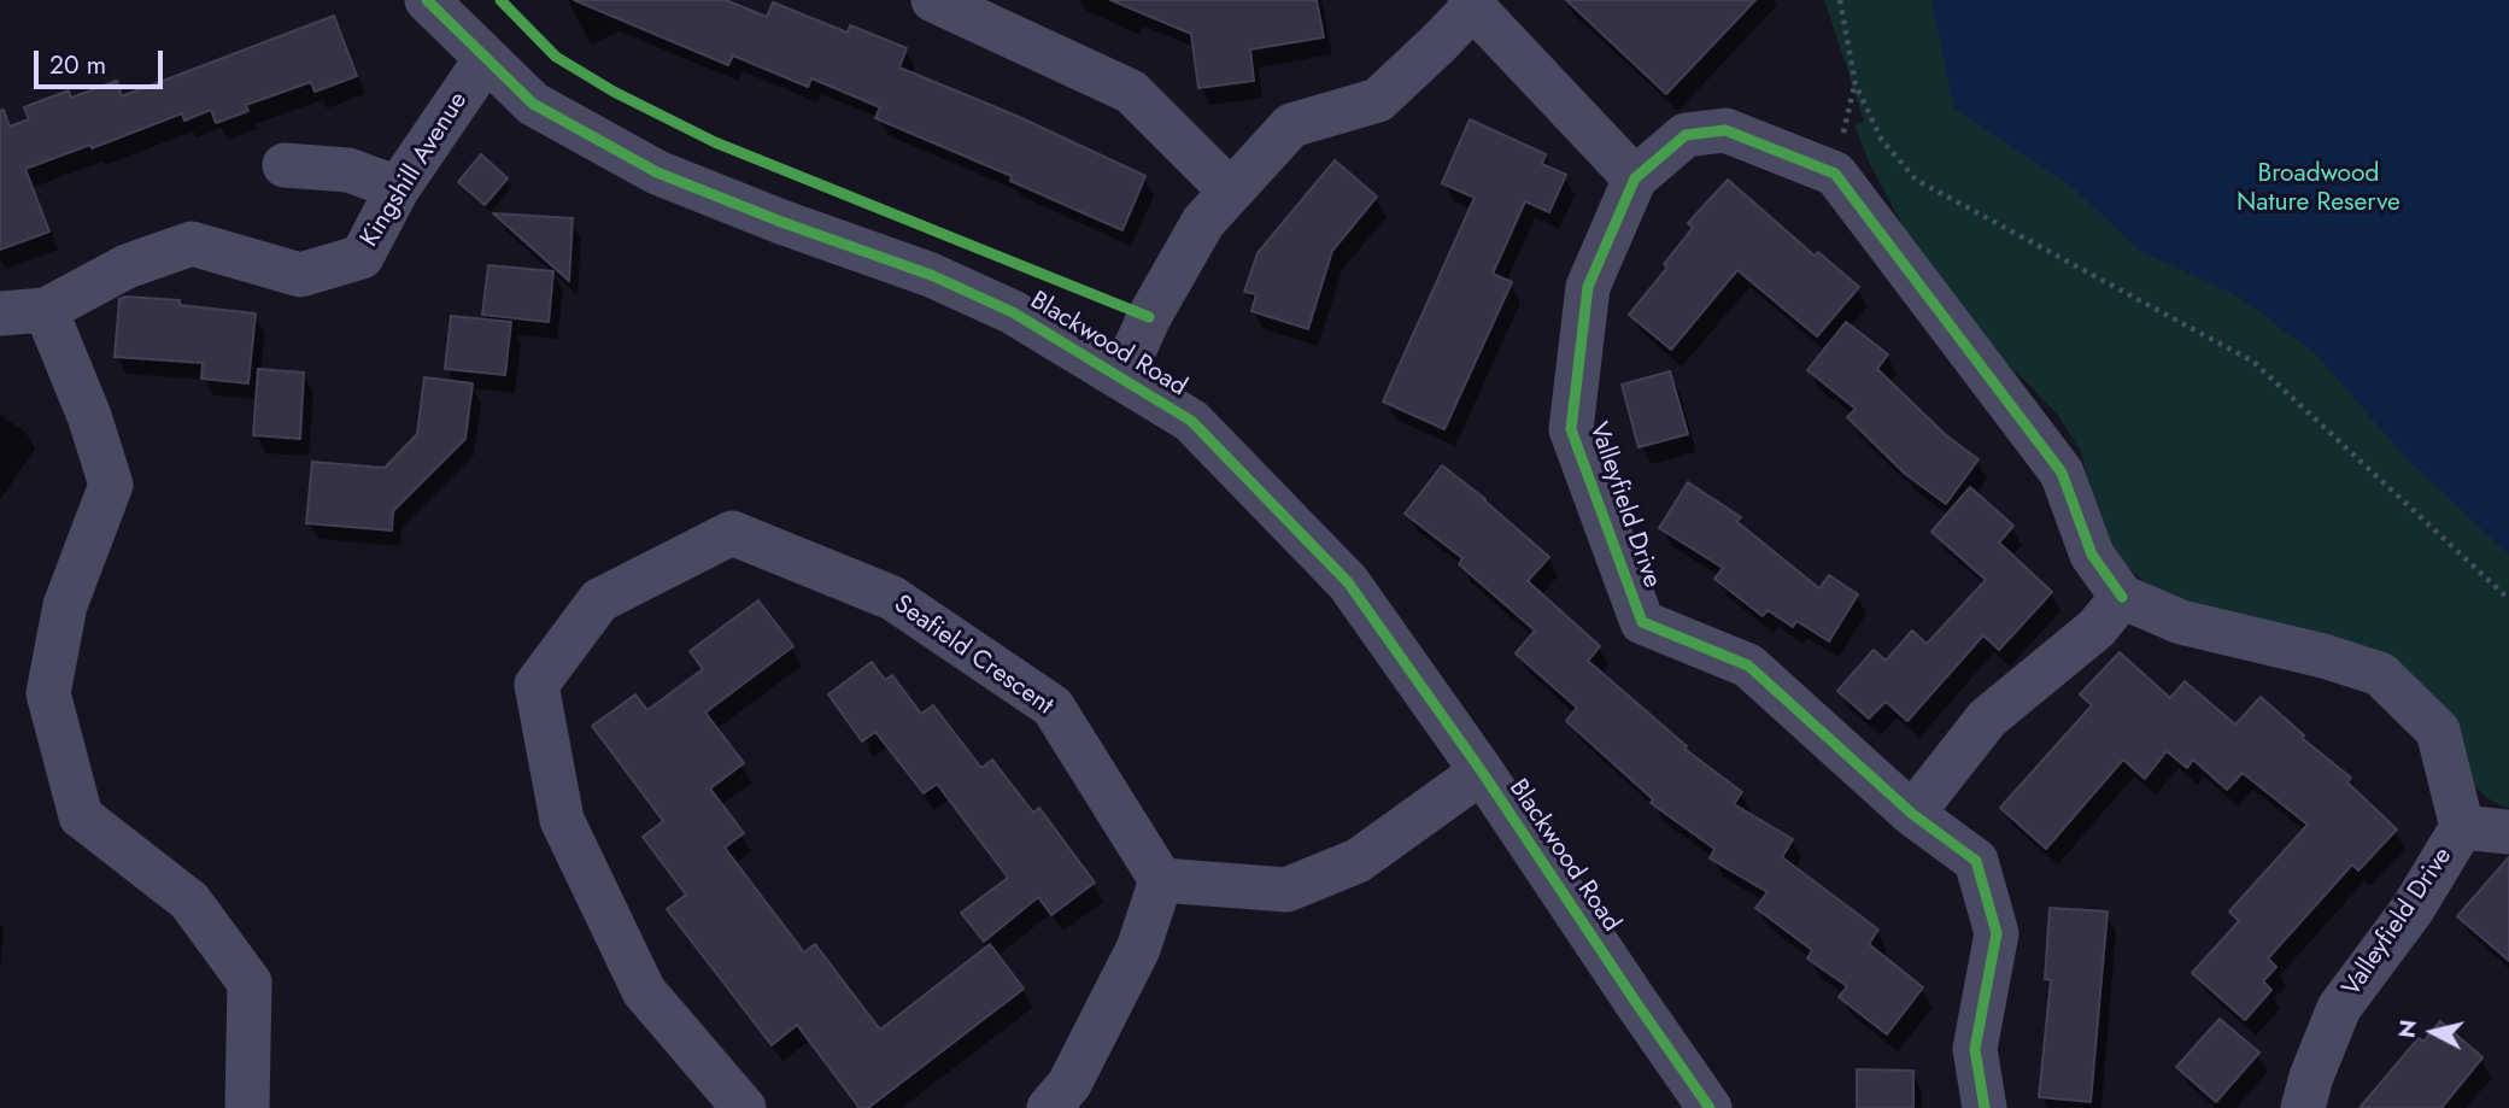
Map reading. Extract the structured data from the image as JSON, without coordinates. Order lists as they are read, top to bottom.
{
  "streets": {
    "street": [
      "Kingshill Avenue",
      "Blackwood Road",
      "Valleyfield Drive",
      "Seafield Crescent"
    ]
  },
  "crossings": [
    ["Kingshill Avenue", "Blackwood Road"]
  ],
  "parks": ["Broadwood Nature Reserve"],
  "scale_bar": "20 m",
  "north": "left"
}
